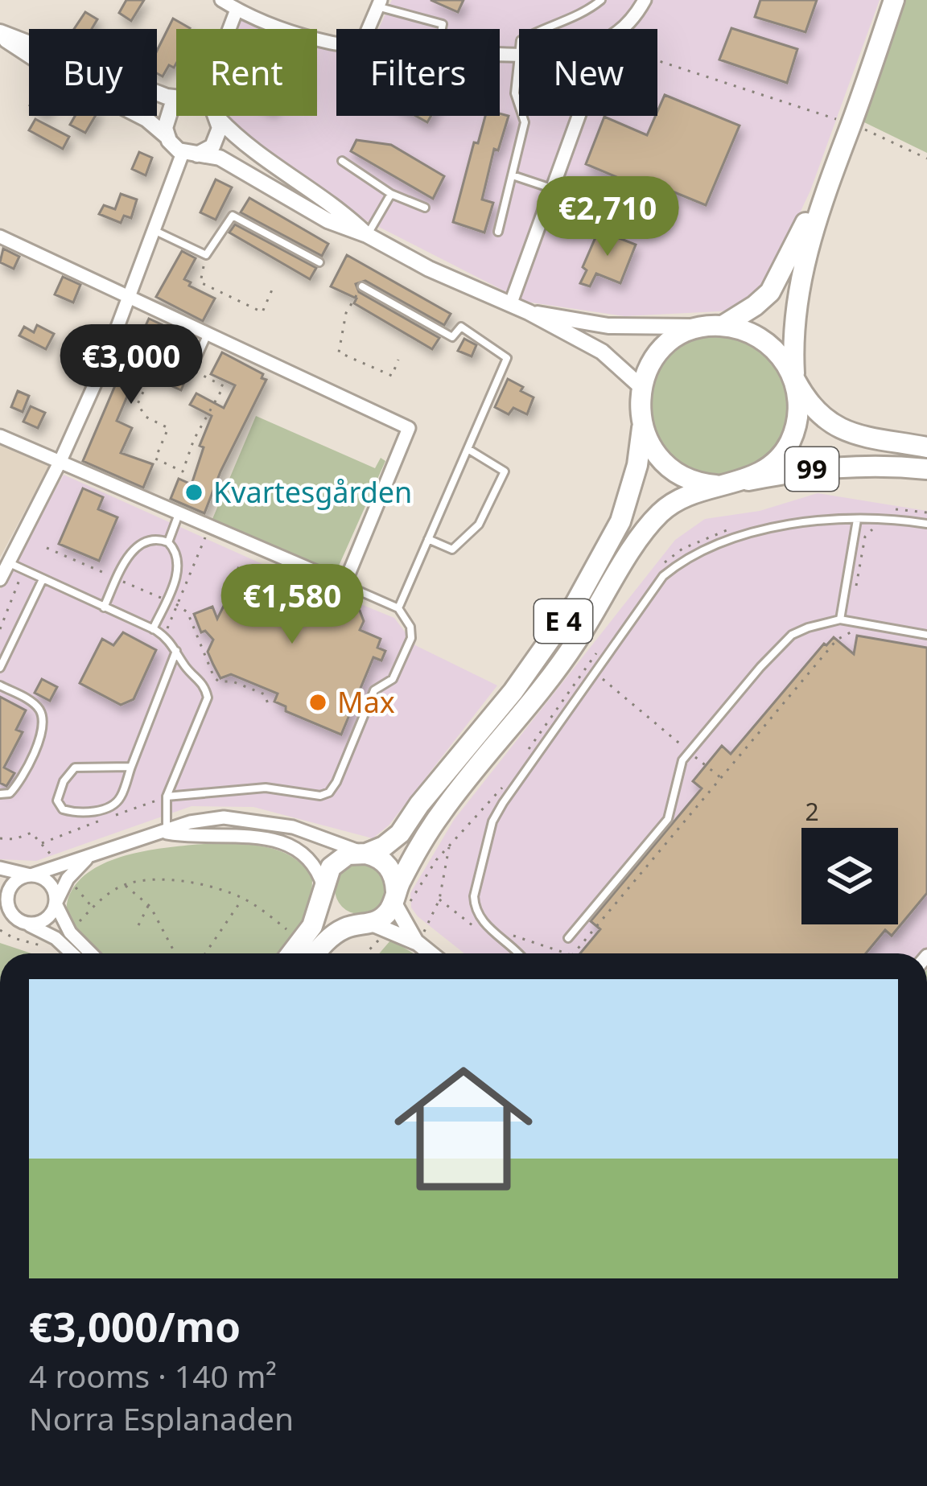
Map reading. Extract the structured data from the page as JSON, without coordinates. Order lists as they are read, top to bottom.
{
  "streets": {
    "main road": ["99", "E 4"]
  },
  "crossings": [
    ["99", "E 4"]
  ],
  "places": ["Kvartesgården", "Max"],
  "house_numbers": ["2"],
  "page": {
    "chip": [
      "Buy",
      "Rent",
      "Filters",
      "New"
    ],
    "price": ["€2,710", "€3,000", "€1,580"],
    "list": [
      {
        "name": "€3,000/mo",
        "note": "4 rooms · 140 m² · Norra Esplanaden"
      }
    ]
  }
}
